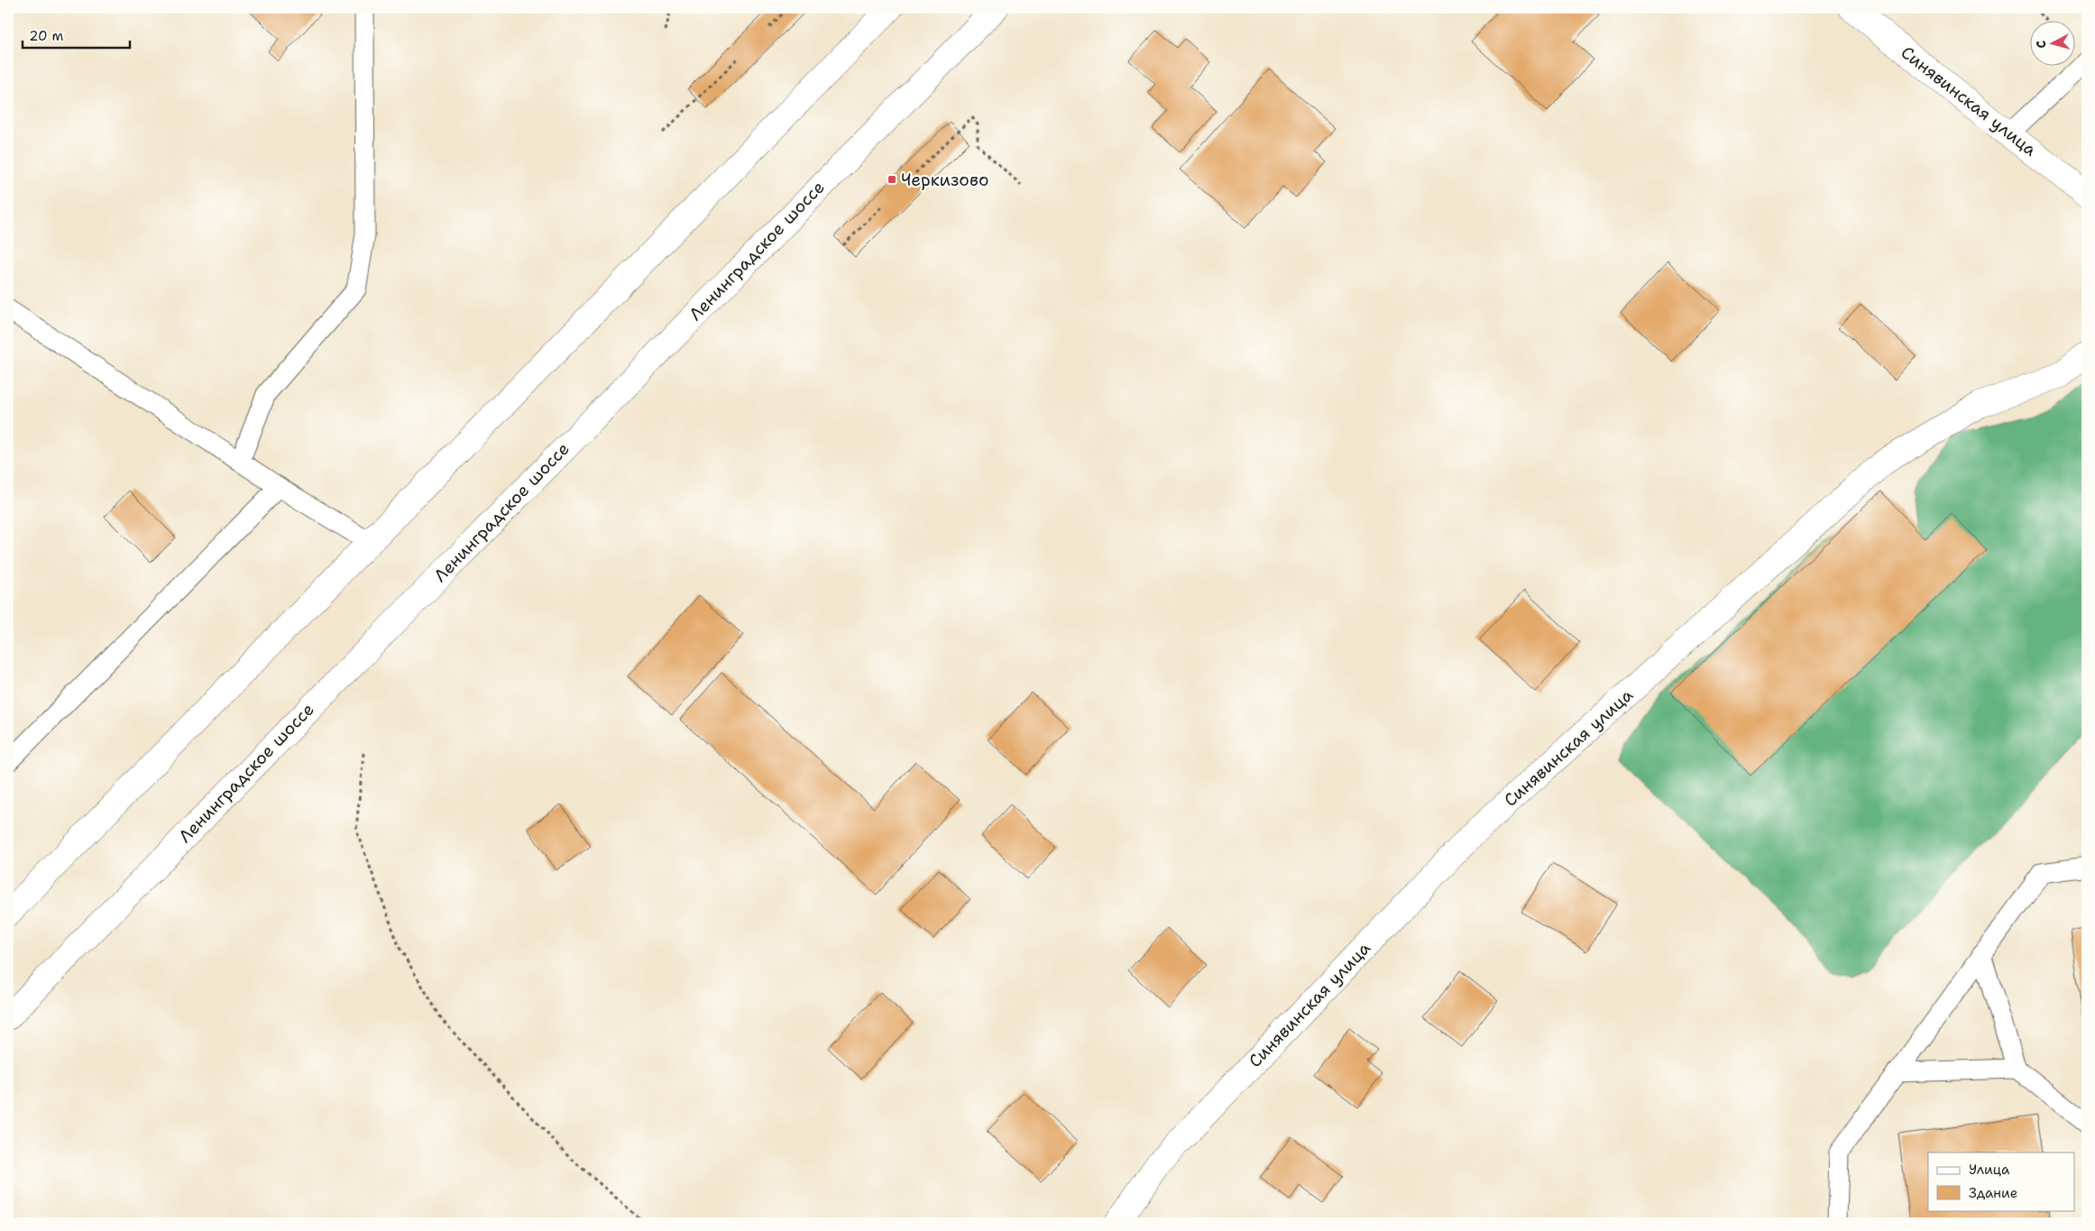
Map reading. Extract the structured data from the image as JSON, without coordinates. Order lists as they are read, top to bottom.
{
  "streets": {
    "main road": ["Синявинская улица", "Ленинградское шоссе"]
  },
  "places": {
    "transit": ["Черкизово"]
  },
  "legend": ["Улица", "Здание"],
  "scale_bar": "20 m",
  "north": "left"
}
